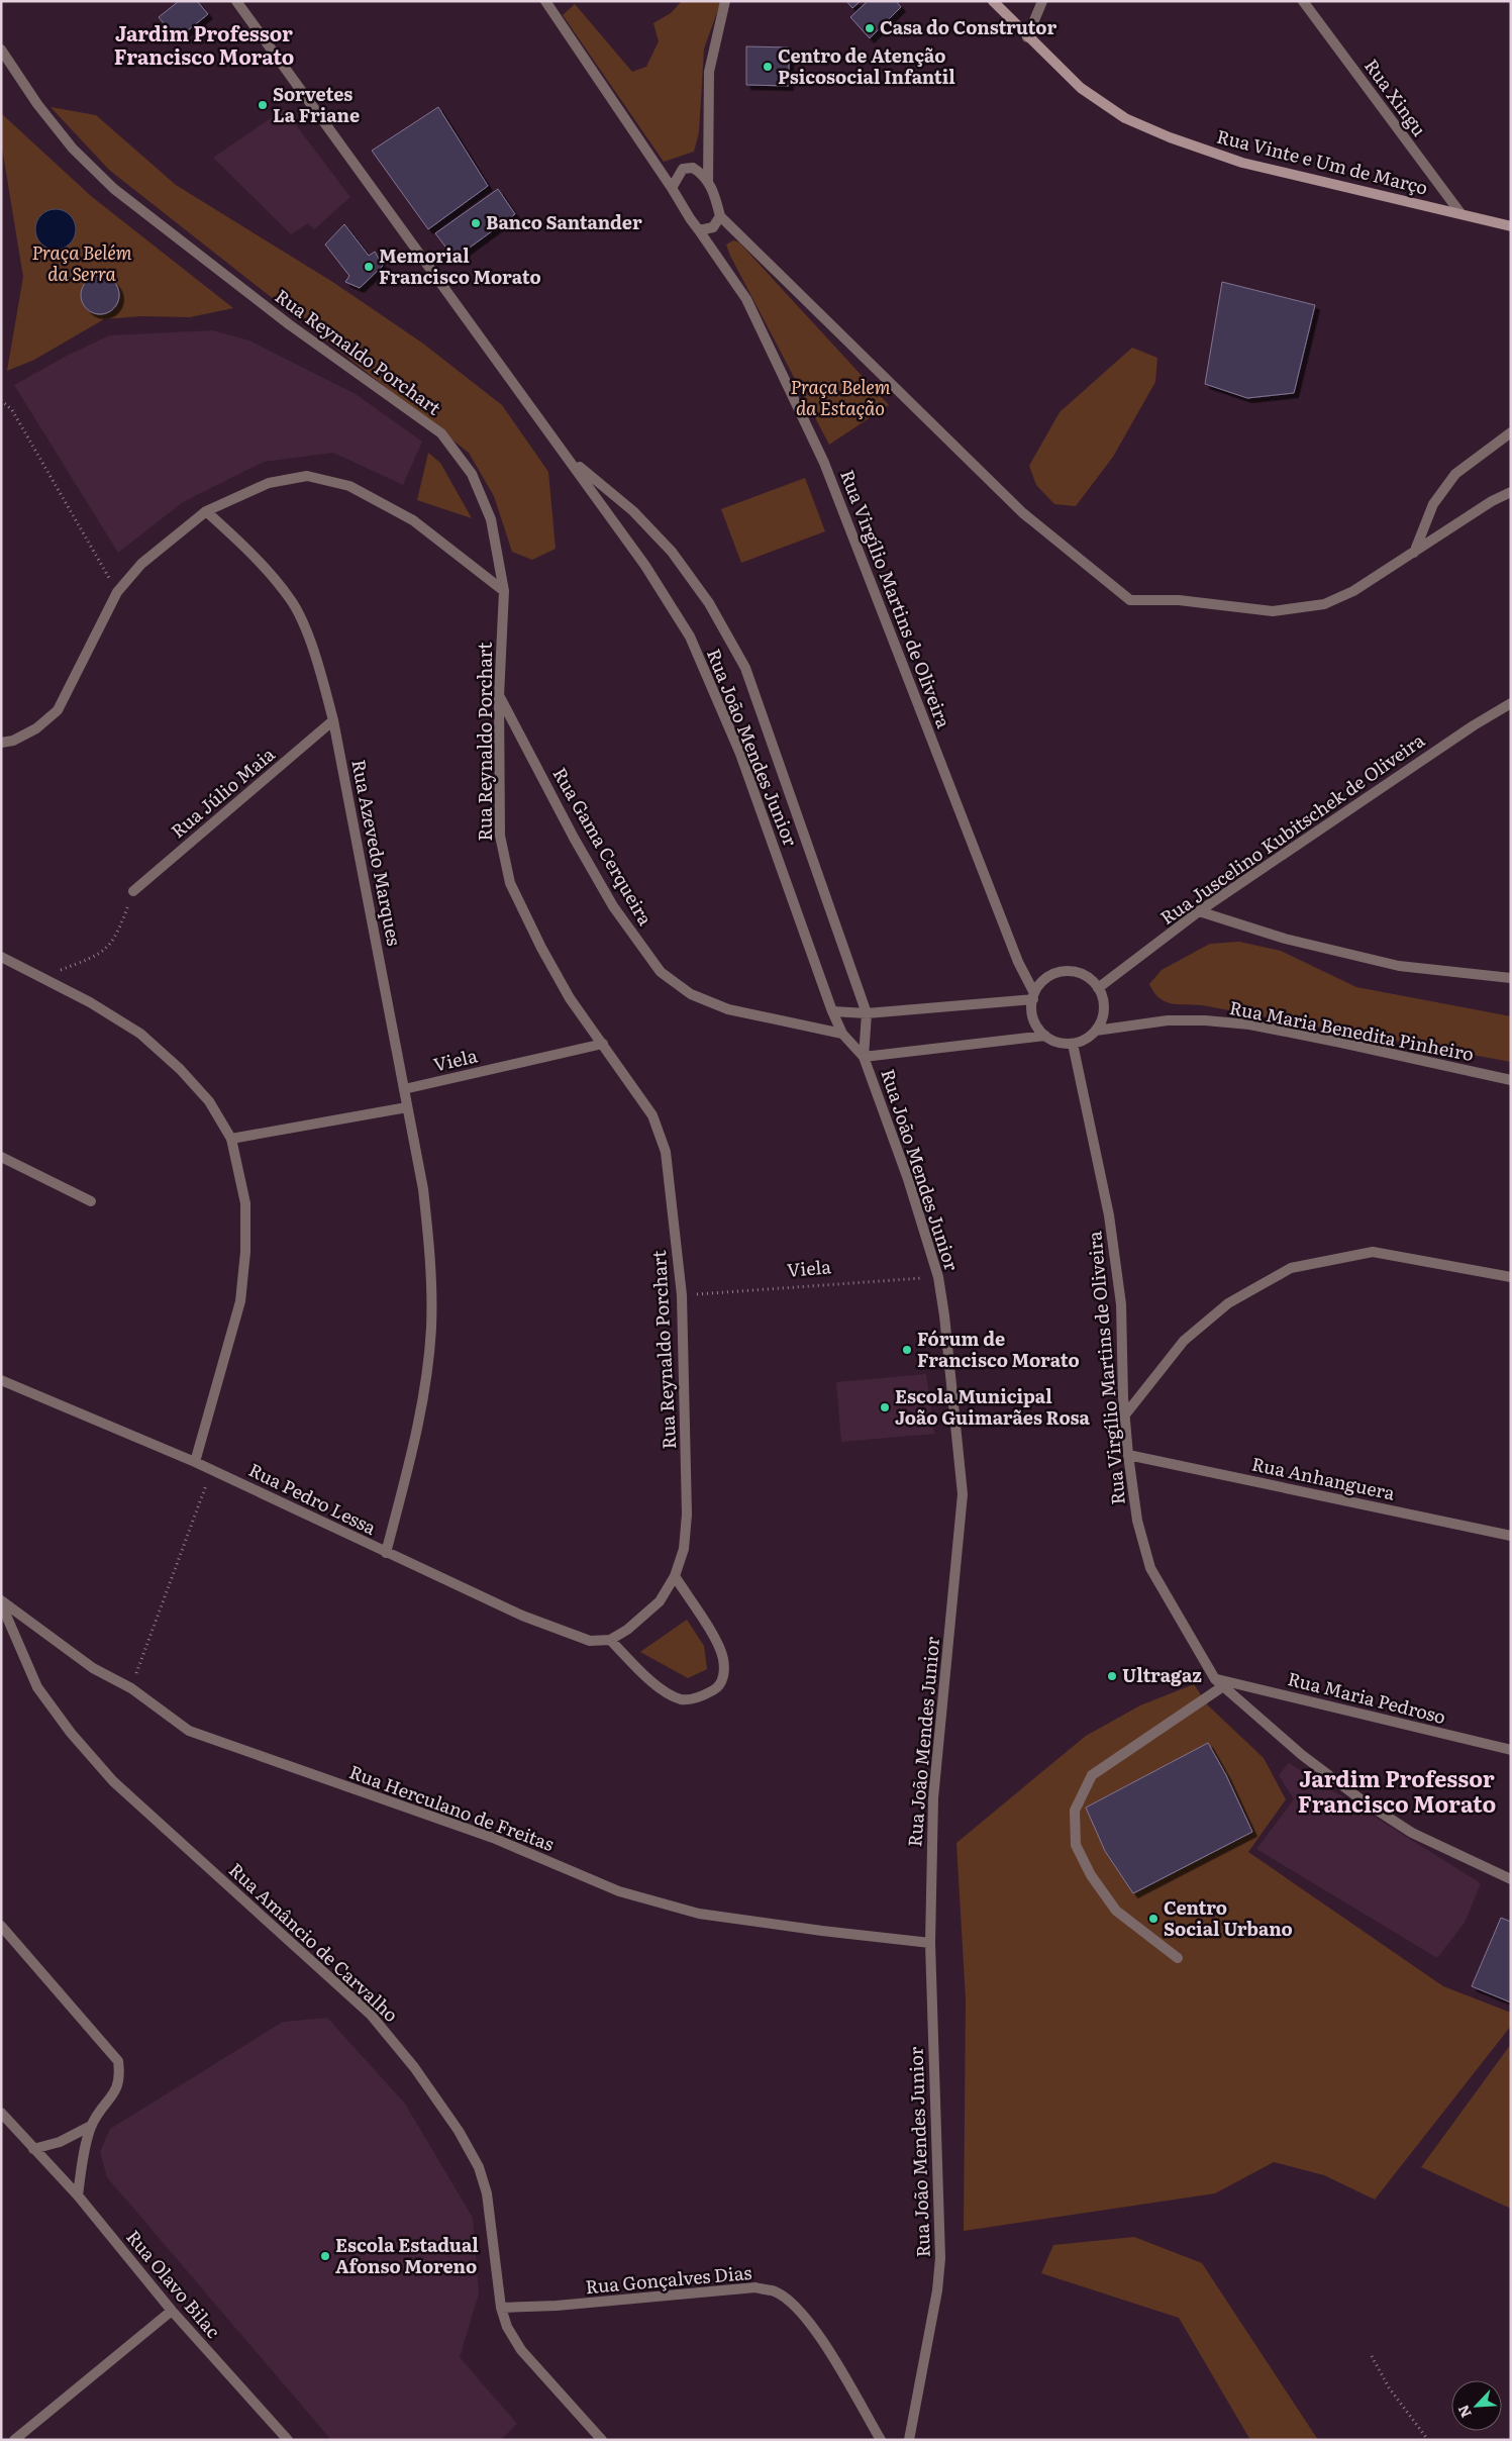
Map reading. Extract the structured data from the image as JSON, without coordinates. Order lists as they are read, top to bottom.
{
  "streets": {
    "main road": ["Rua Vinte e Um de Março"],
    "street": [
      "Rua Xingu",
      "Rua Reynaldo Porchart",
      "Rua Virgílio Martins de Oliveira",
      "Rua João Mendes Junior",
      "Rua Júlio Maia",
      "Rua Juscelino Kubitschek de Oliveira",
      "Rua Gama Cerqueira",
      "Rua Azevedo Marques",
      "Rua Maria Benedita Pinheiro",
      "Viela",
      "Rua Anhanguera",
      "Rua Pedro Lessa",
      "Rua Maria Pedroso",
      "Rua Herculano de Freitas",
      "Rua Amâncio de Carvalho",
      "Rua Gonçalves Dias",
      "Rua Olavo Bilac"
    ]
  },
  "crossings": [
    ["Rua Xingu", "Rua Vinte e Um de Março"],
    ["Rua Reynaldo Porchart", "Rua Gama Cerqueira"],
    ["Rua Reynaldo Porchart", "Viela"],
    ["Rua Reynaldo Porchart", "Rua Pedro Lessa"],
    ["Rua Virgílio Martins de Oliveira", "Rua Juscelino Kubitschek de Oliveira"],
    ["Rua Virgílio Martins de Oliveira", "Rua Maria Benedita Pinheiro"],
    ["Rua Virgílio Martins de Oliveira", "Rua Anhanguera"],
    ["Rua Virgílio Martins de Oliveira", "Rua Maria Pedroso"],
    ["Rua João Mendes Junior", "Rua Gama Cerqueira"],
    ["Rua João Mendes Junior", "Viela"],
    ["Rua João Mendes Junior", "Rua Herculano de Freitas"],
    ["Rua Júlio Maia", "Rua Azevedo Marques"],
    ["Rua Juscelino Kubitschek de Oliveira", "Rua Maria Benedita Pinheiro"],
    ["Rua Azevedo Marques", "Viela"],
    ["Rua Azevedo Marques", "Rua Pedro Lessa"],
    ["Rua Herculano de Freitas", "Rua Amâncio de Carvalho"],
    ["Rua Amâncio de Carvalho", "Rua Gonçalves Dias"]
  ],
  "districts": ["Jardim Professor Francisco Morato", "Jardim Professor Francisco Morato"],
  "parks": ["Praça Belém da Serra", "Praça Belem da Estação"],
  "places": [
    "Casa do Construtor",
    "Centro de Atenção Psicosocial Infantil",
    "Sorvetes La Friane",
    "Banco Santander",
    "Memorial Francisco Morato",
    "Fórum de Francisco Morato",
    "Escola Municipal João Guimarães Rosa",
    "Ultragaz",
    "Centro Social Urbano",
    "Escola Estadual Afonso Moreno"
  ],
  "north": "bottom left"
}
